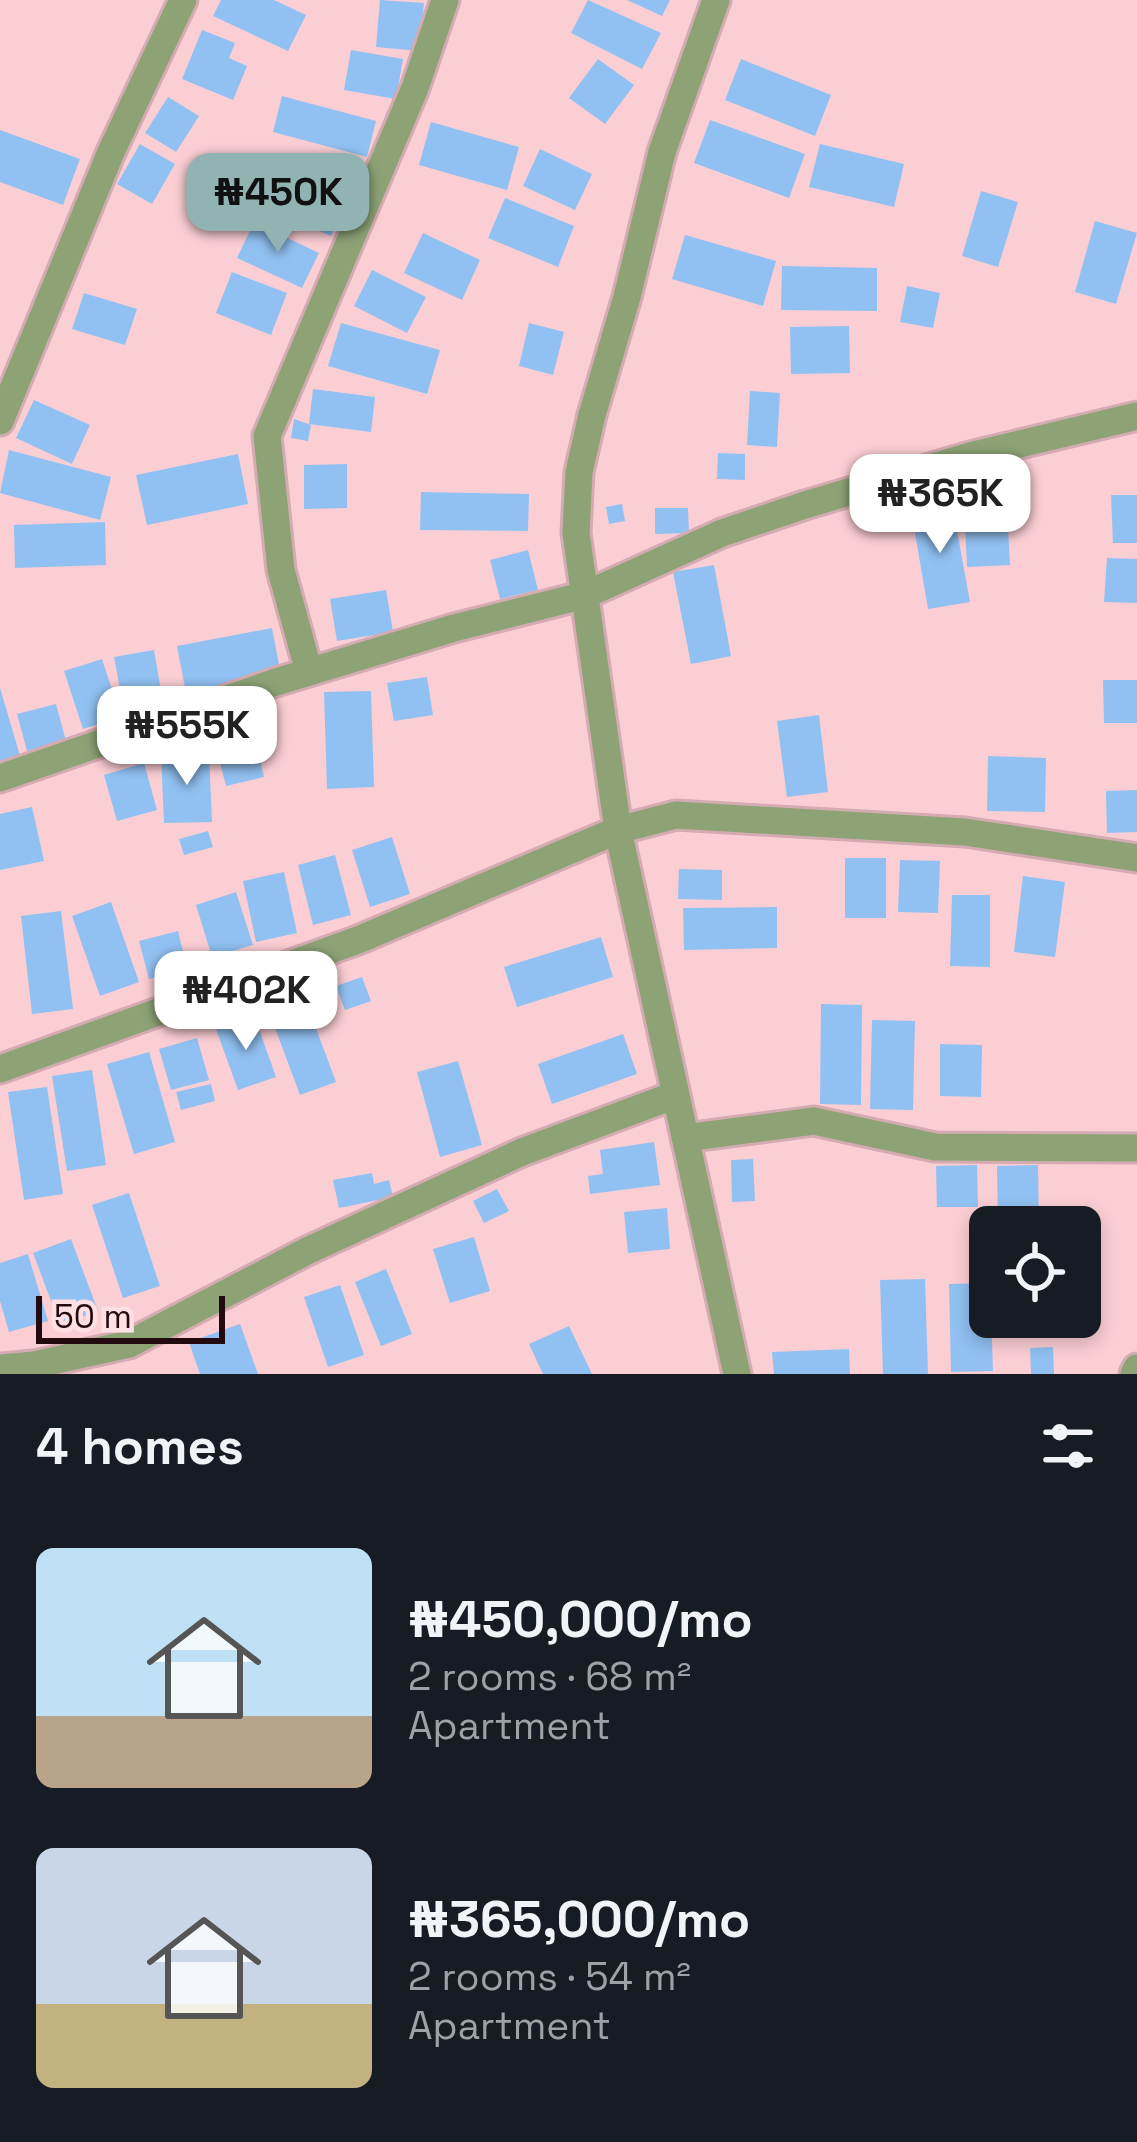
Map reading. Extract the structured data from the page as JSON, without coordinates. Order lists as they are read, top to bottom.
{
  "scale_bar": "50 m",
  "page": {
    "price": [
      "₦450K",
      "₦365K",
      "₦555K",
      "₦402K"
    ],
    "scale": "50 m",
    "heading": "4 homes",
    "list": [
      {
        "name": "₦450,000/mo",
        "note": "2 rooms · 68 m² · Apartment"
      },
      {
        "name": "₦365,000/mo",
        "note": "2 rooms · 54 m² · Apartment"
      }
    ]
  }
}
